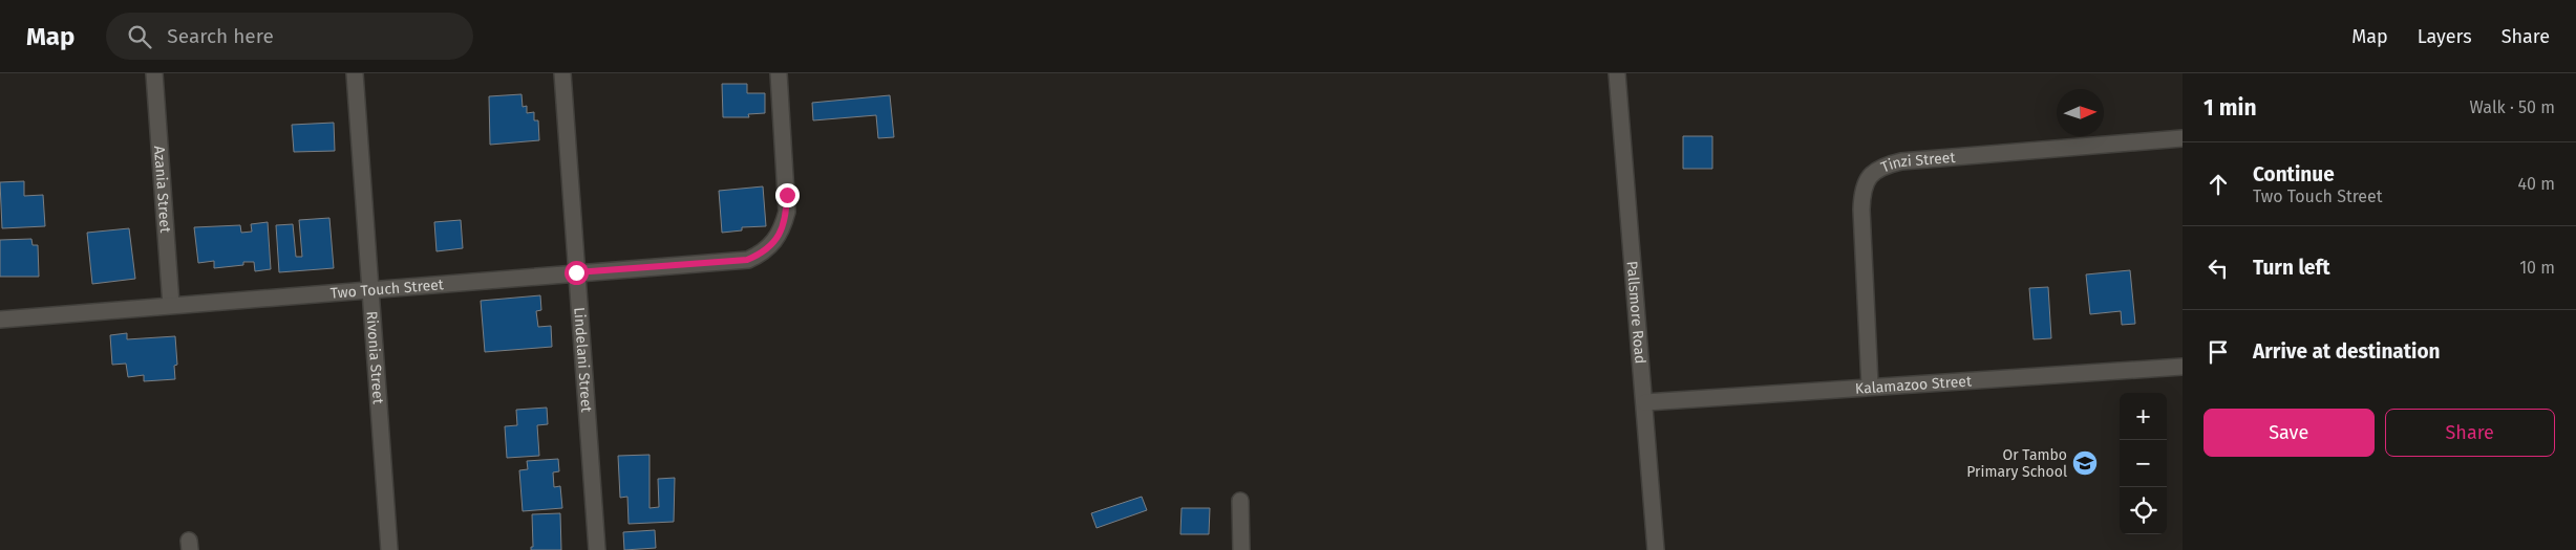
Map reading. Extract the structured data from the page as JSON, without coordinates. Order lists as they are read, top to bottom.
{
  "streets": {
    "street": [
      "Tinzi Street",
      "Azania Street",
      "Two Touch Street",
      "Pallsmore Road",
      "Rivonia Street",
      "Lindelani Street",
      "Kalamazoo Street"
    ]
  },
  "crossings": [
    ["Tinzi Street", "Kalamazoo Street"],
    ["Azania Street", "Two Touch Street"],
    ["Two Touch Street", "Rivonia Street"],
    ["Two Touch Street", "Lindelani Street"],
    ["Pallsmore Road", "Kalamazoo Street"]
  ],
  "places": {
    "school or university": ["Or Tambo Primary School"]
  },
  "north": "right",
  "page": {
    "header": "Map",
    "search": "Search here",
    "nav": ["Map", "Layers", "Share"],
    "heading": ["1 min", "Walk · 50 m"],
    "list": [
      ["Continue", "Two Touch Street", "40 m"],
      ["Turn left", "10 m"],
      "Arrive at destination"
    ],
    "map_buttons": ["+", "−"],
    "buttons": ["Save", "Share"]
  }
}
